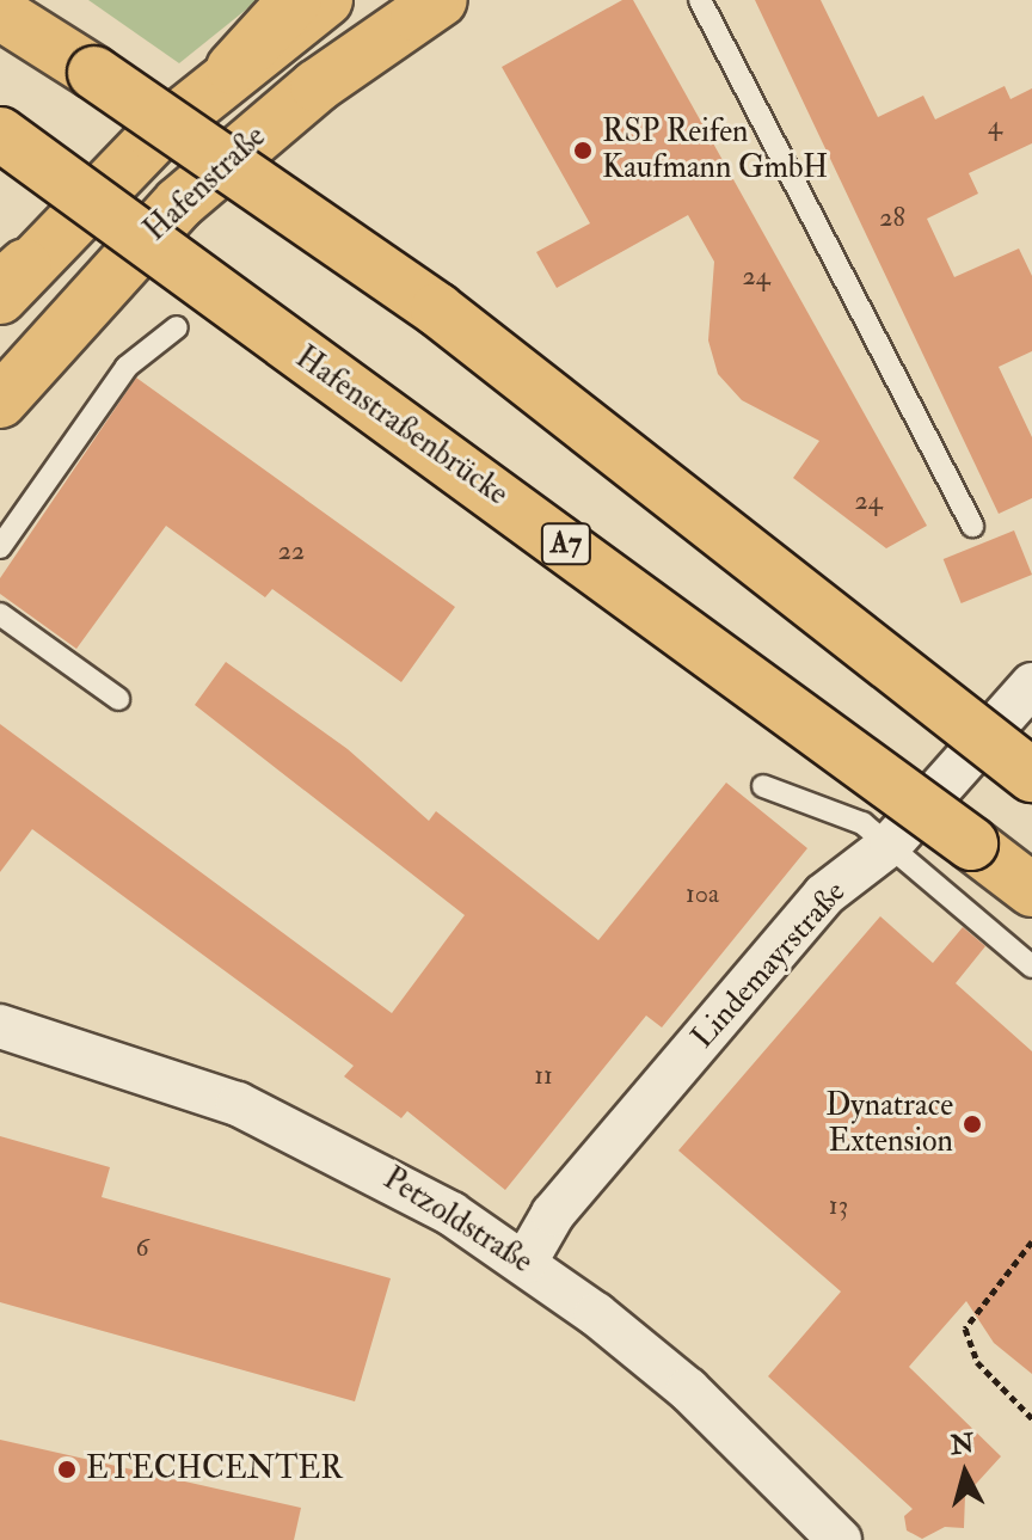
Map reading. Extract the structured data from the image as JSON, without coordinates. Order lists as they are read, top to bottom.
{
  "streets": {
    "main road": ["Hafenstraße", "Hafenstraßenbrücke", "A7"],
    "street": ["Lindemayrstraße", "Petzoldstraße"]
  },
  "crossings": [
    ["Lindemayrstraße", "Petzoldstraße"]
  ],
  "places": ["RSP Reifen Kaufmann GmbH", "Dynatrace Extension", "ETECHCENTER"],
  "house_numbers": [
    "4",
    "28",
    "24",
    "24",
    "22",
    "10a",
    "11",
    "13",
    "6"
  ],
  "north": "top"
}
